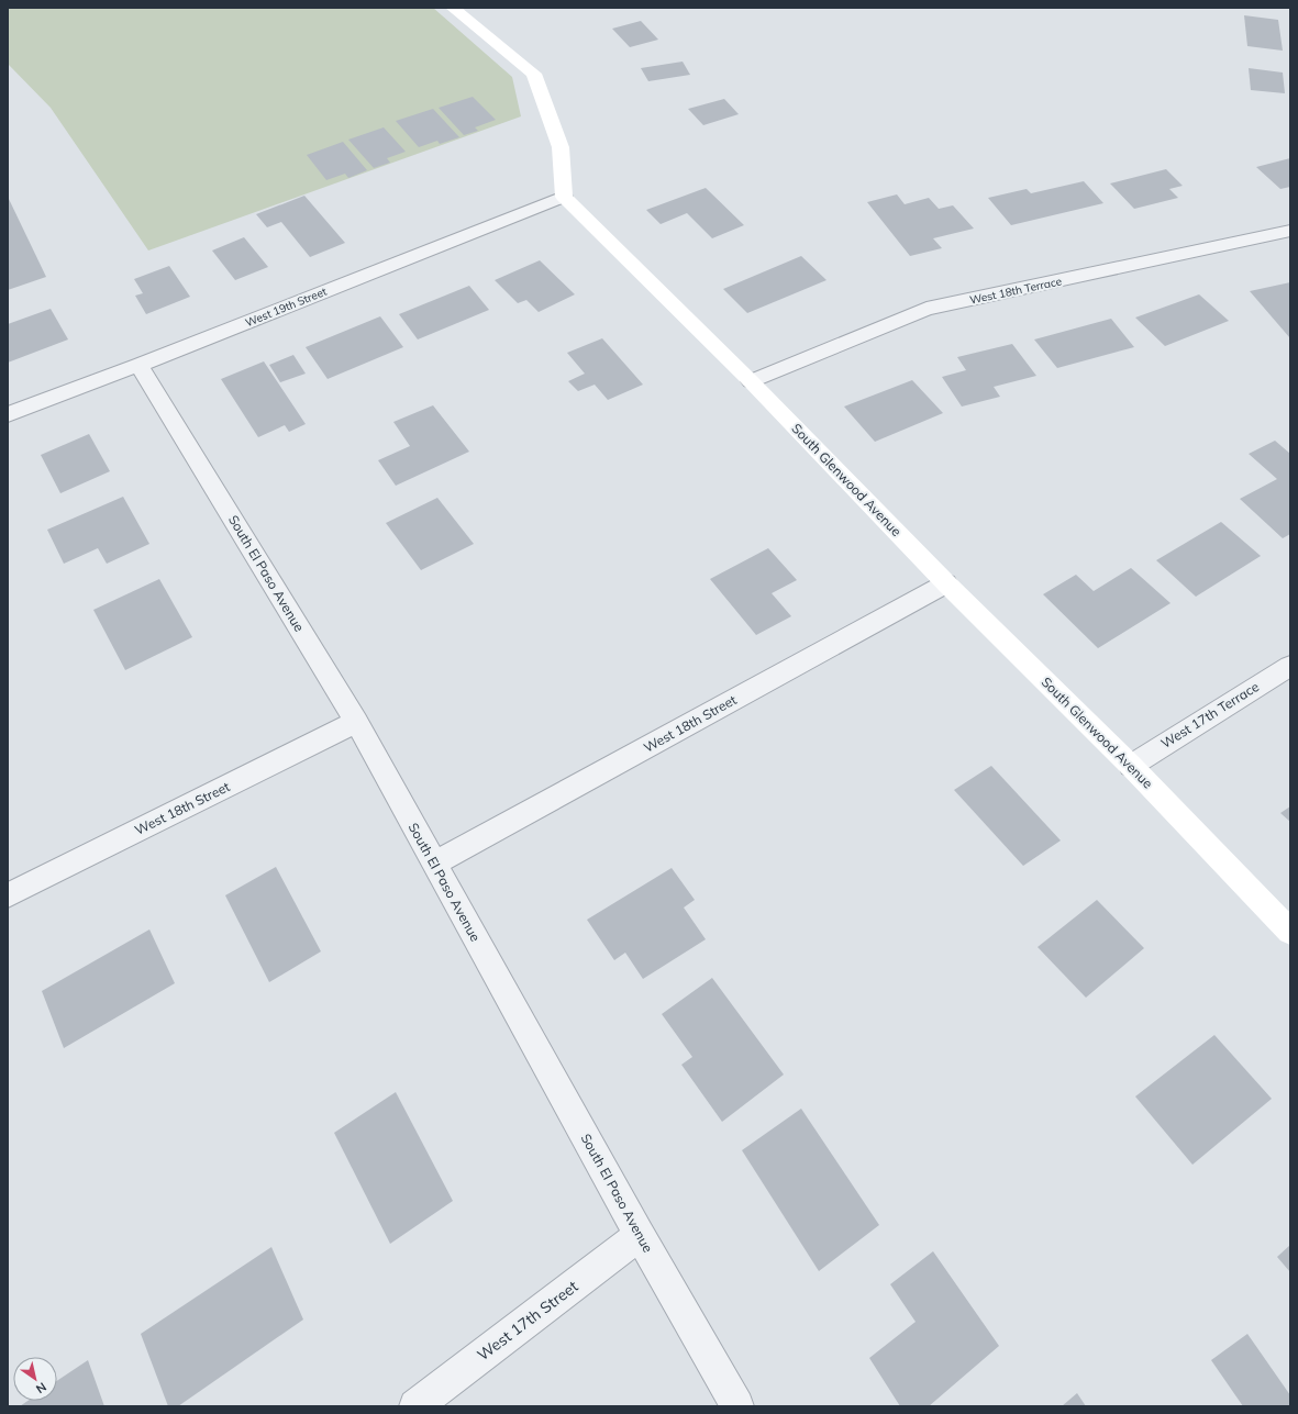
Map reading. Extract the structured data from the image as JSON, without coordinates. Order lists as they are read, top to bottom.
{
  "streets": {
    "street": [
      "West 18th Terrace",
      "West 19th Street",
      "South Glenwood Avenue",
      "South El Paso Avenue",
      "West 17th Terrace",
      "West 18th Street",
      "West 17th Street"
    ]
  },
  "crossings": [
    ["West 18th Terrace", "South Glenwood Avenue"],
    ["West 19th Street", "South Glenwood Avenue"],
    ["West 19th Street", "South El Paso Avenue"],
    ["South Glenwood Avenue", "West 17th Terrace"],
    ["South Glenwood Avenue", "West 18th Street"],
    ["South El Paso Avenue", "West 18th Street"],
    ["South El Paso Avenue", "West 17th Street"]
  ],
  "north": "bottom right"
}
